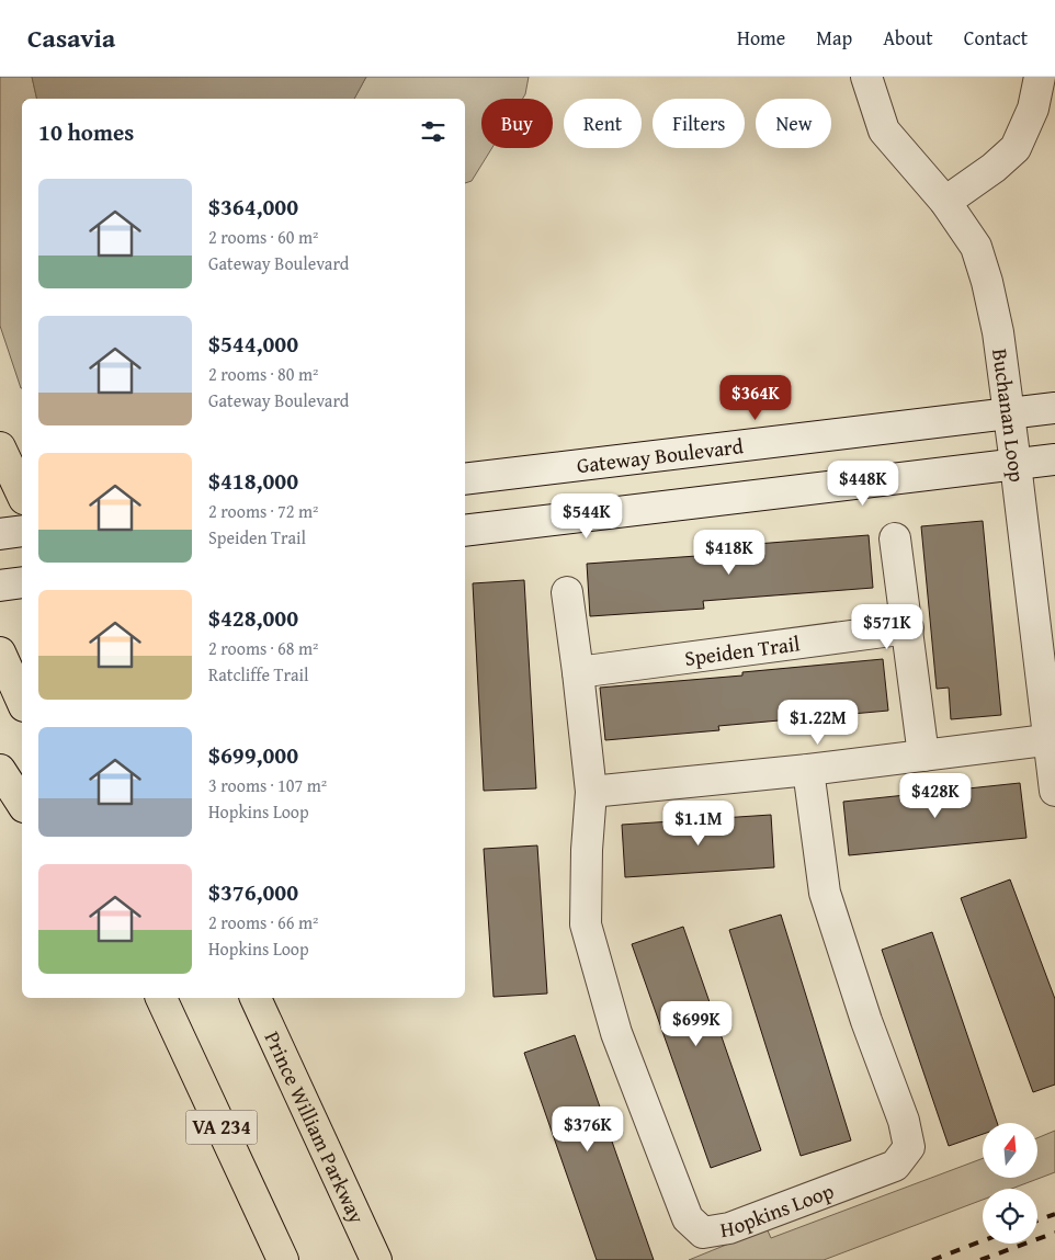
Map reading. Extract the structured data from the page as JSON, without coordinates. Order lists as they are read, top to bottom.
{
  "streets": {
    "highway": ["VA 234", "Prince William Parkway"],
    "street": [
      "Buchanan Loop",
      "Gateway Boulevard",
      "Speiden Trail",
      "Hopkins Loop"
    ]
  },
  "crossings": [
    ["Buchanan Loop", "Gateway Boulevard"]
  ],
  "north": "top",
  "page": {
    "header": "Casavia",
    "nav": [
      "Home",
      "Map",
      "About",
      "Contact"
    ],
    "chip": [
      "Buy",
      "Rent",
      "Filters",
      "New"
    ],
    "heading": "10 homes",
    "list": [
      {
        "name": "$364,000",
        "note": "2 rooms · 60 m² · Gateway Boulevard"
      },
      {
        "name": "$544,000",
        "note": "2 rooms · 80 m² · Gateway Boulevard"
      },
      {
        "name": "$418,000",
        "note": "2 rooms · 72 m² · Speiden Trail"
      },
      {
        "name": "$428,000",
        "note": "2 rooms · 68 m² · Ratcliffe Trail"
      },
      {
        "name": "$699,000",
        "note": "3 rooms · 107 m² · Hopkins Loop"
      },
      {
        "name": "$376,000",
        "note": "2 rooms · 66 m² · Hopkins Loop"
      }
    ],
    "price": [
      "$364K",
      "$448K",
      "$544K",
      "$418K",
      "$571K",
      "$1.22M",
      "$428K",
      "$1.1M",
      "$699K",
      "$376K"
    ]
  }
}
